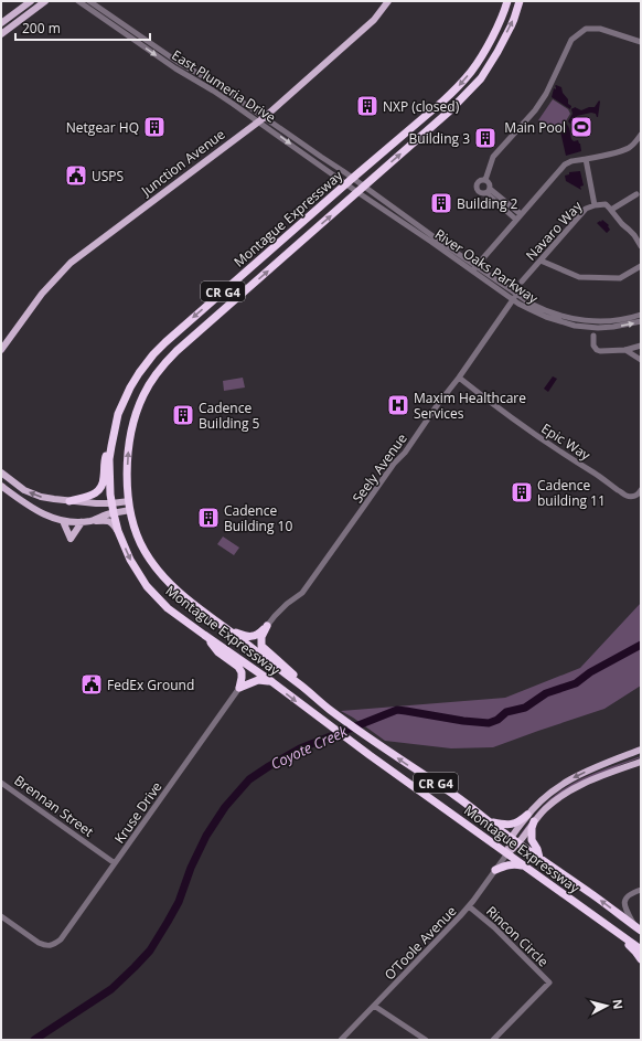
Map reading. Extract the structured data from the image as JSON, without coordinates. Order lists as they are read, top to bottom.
{
  "streets": {
    "highway": ["Montague Expressway", "CR G4"],
    "main road": ["Junction Avenue"],
    "street": [
      "East Plumeria Drive",
      "Navaro Way",
      "River Oaks Parkway",
      "Epic Way",
      "Seely Avenue",
      "Brennan Street",
      "Kruse Drive",
      "Rincon Circle",
      "O’Toole Avenue"
    ]
  },
  "crossings": [
    ["East Plumeria Drive", "Junction Avenue"],
    ["East Plumeria Drive", "Montague Expressway"],
    ["East Plumeria Drive", "River Oaks Parkway"],
    ["Montague Expressway", "River Oaks Parkway"],
    ["Montague Expressway", "O’Toole Avenue"],
    ["River Oaks Parkway", "Seely Avenue"],
    ["Epic Way", "Seely Avenue"],
    ["Brennan Street", "Kruse Drive"],
    ["Rincon Circle", "O’Toole Avenue"]
  ],
  "water": ["Coyote Creek"],
  "places": {
    "building": [
      "NXP (closed)",
      "Netgear HQ",
      "Building 3",
      "Building 2",
      "Cadence Building 5",
      "Cadence building 11",
      "Cadence Building 10"
    ],
    "sports": ["Main Pool"],
    "public building": ["USPS", "FedEx Ground"],
    "hospital": ["Maxim Healthcare Services"]
  },
  "scale_bar": "200 m",
  "north": "right"
}
